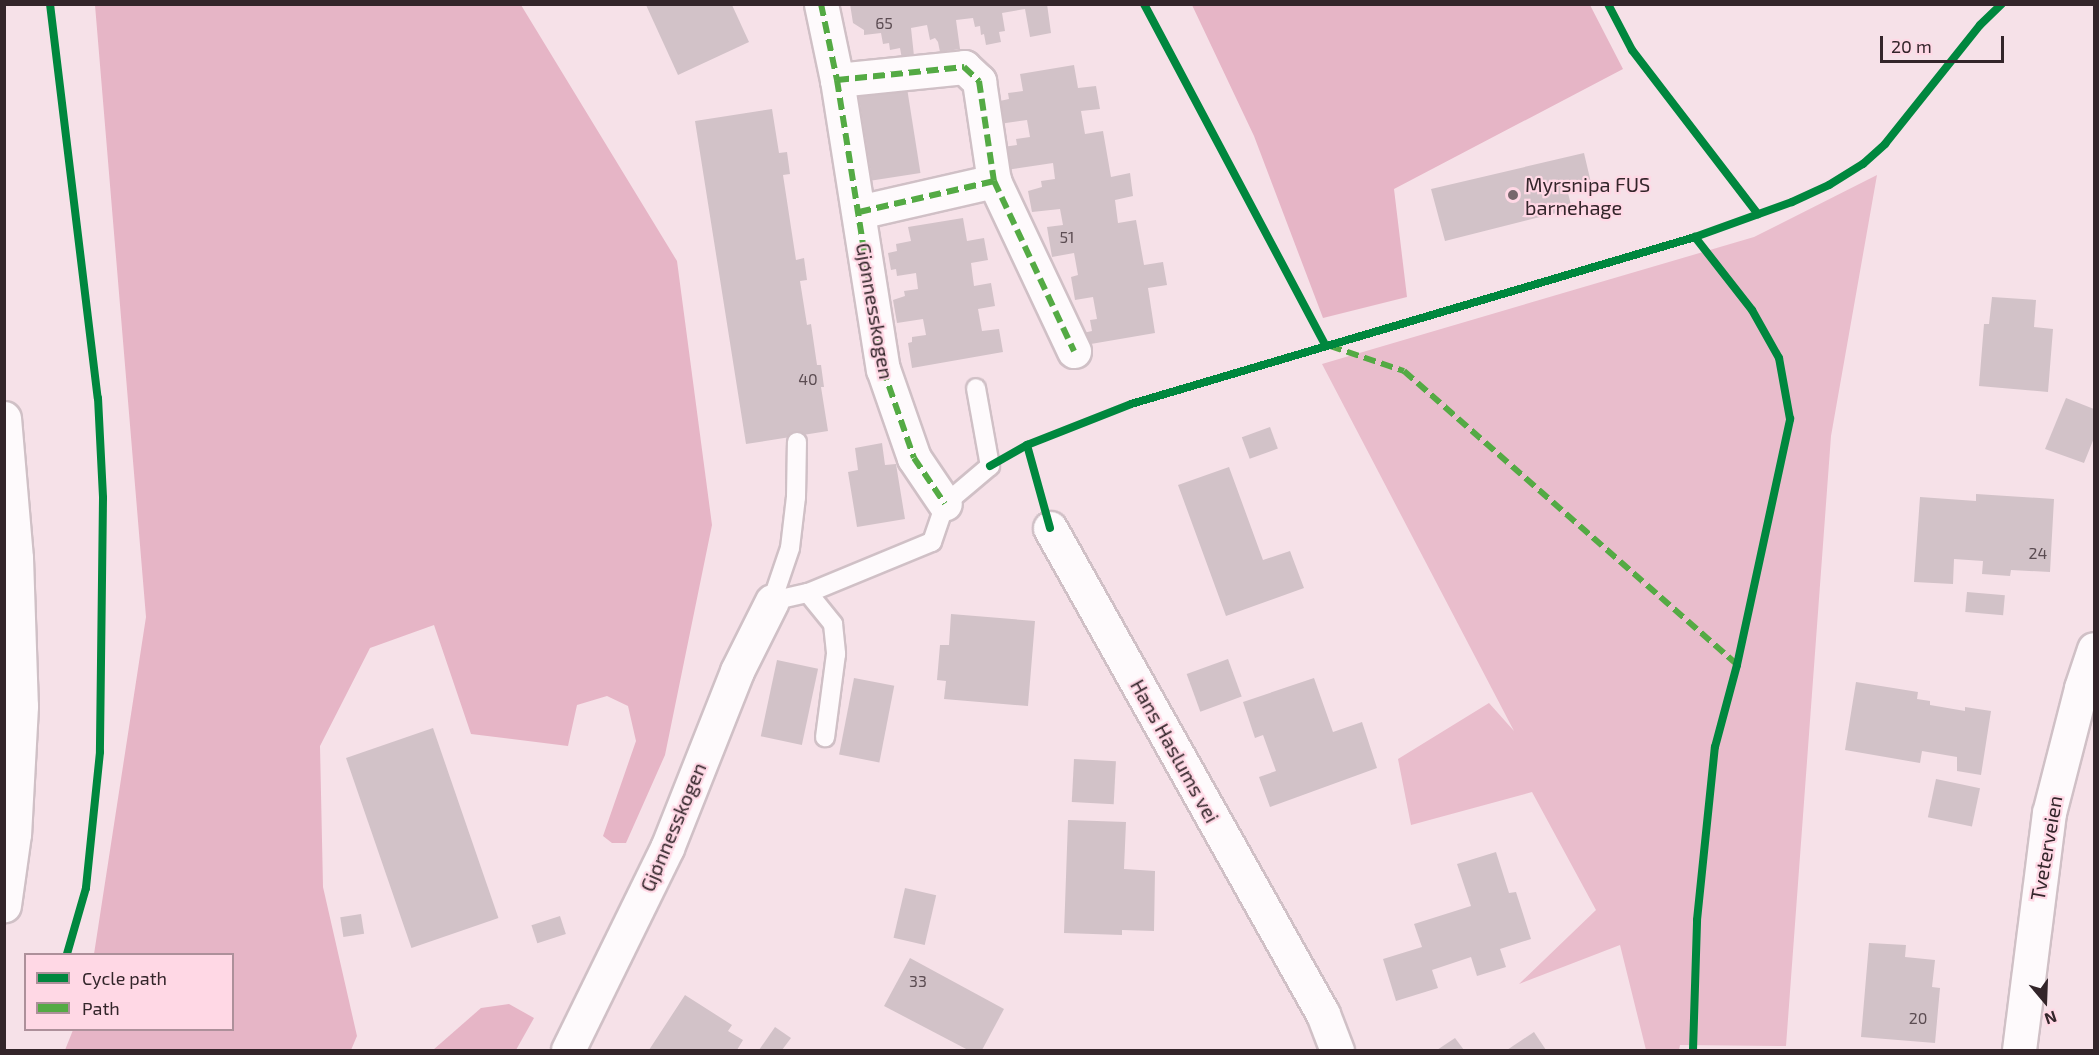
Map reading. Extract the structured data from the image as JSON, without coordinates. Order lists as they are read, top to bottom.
{
  "streets": {
    "street": ["Gjønnesskogen", "Hans Haslums vei", "Tveterveien"]
  },
  "places": ["Myrsnipa FUS barnehage"],
  "house_numbers": [
    "65",
    "51",
    "40",
    "24",
    "33",
    "20"
  ],
  "legend": ["Cycle path", "Path"],
  "scale_bar": "20 m",
  "north": "bottom"
}
